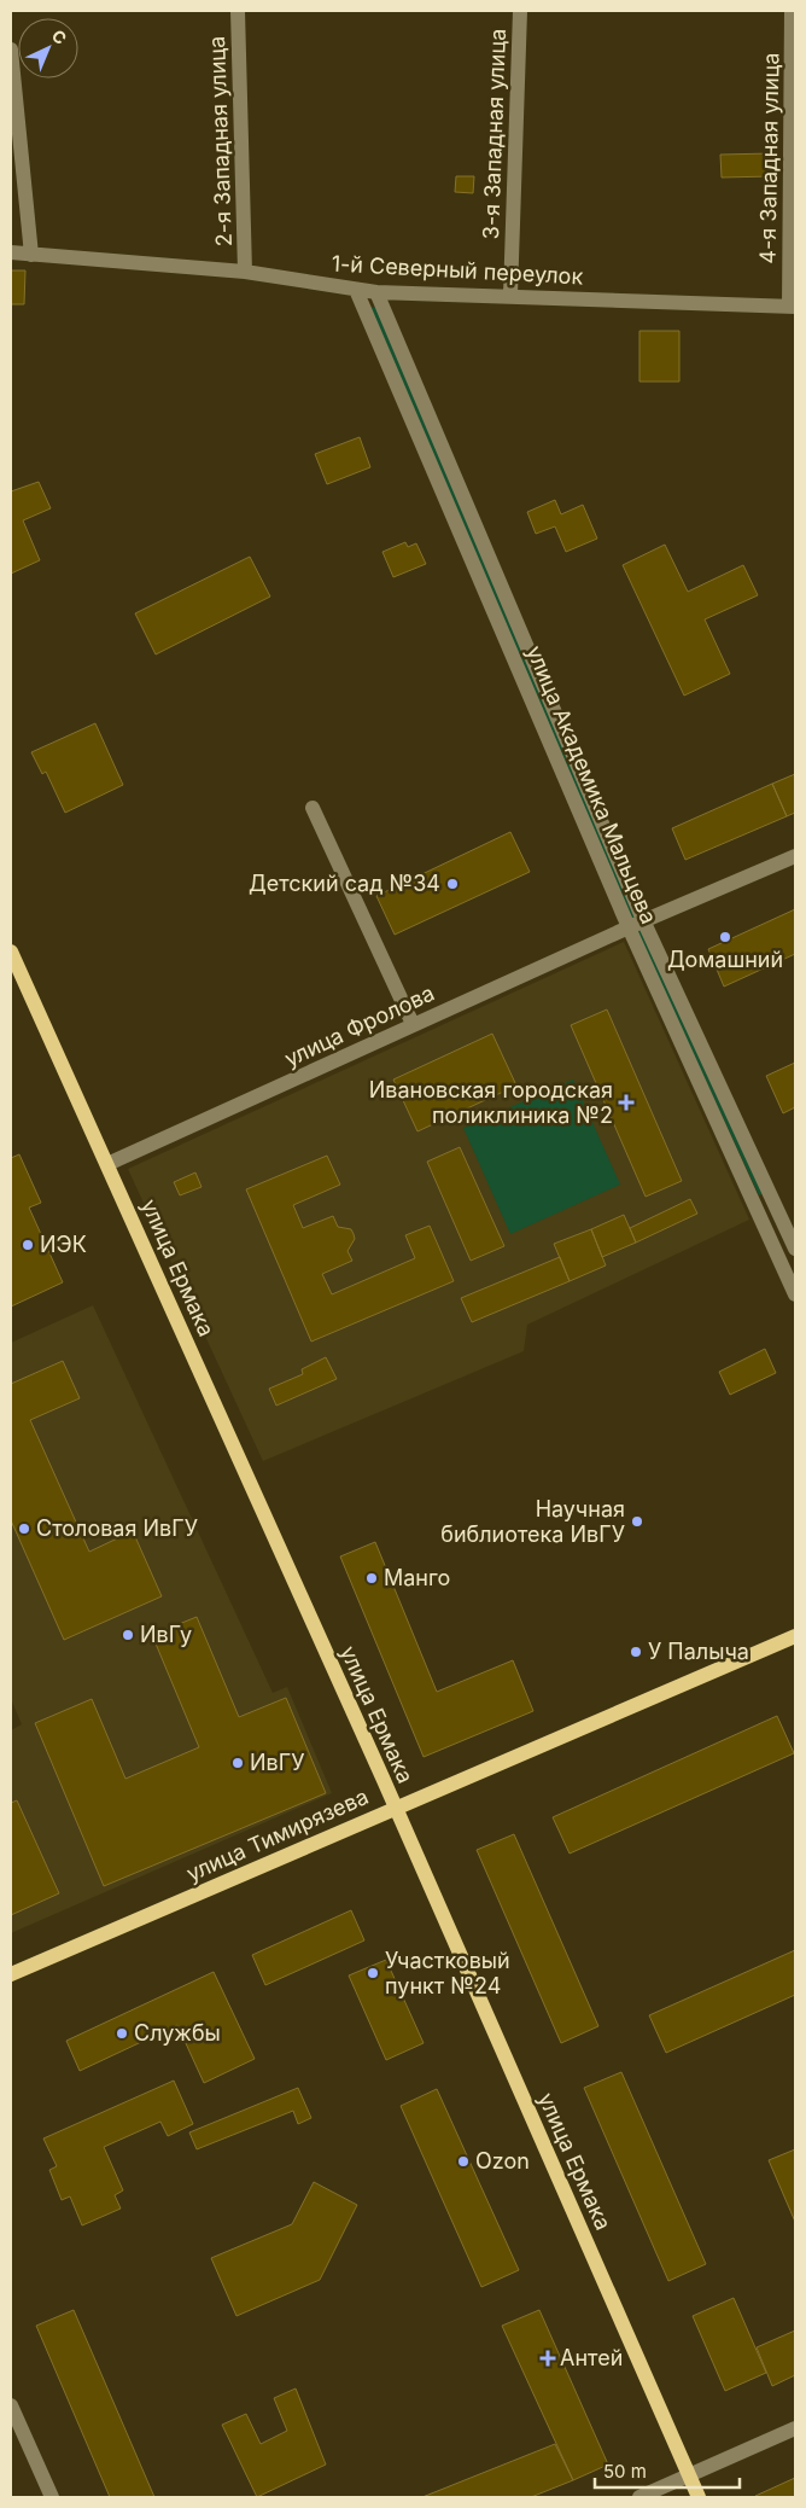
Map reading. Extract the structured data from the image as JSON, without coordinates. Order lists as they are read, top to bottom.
{
  "streets": {
    "main road": ["улица Ермака", "улица Тимирязева"],
    "street": [
      "3-я Западная улица",
      "2-я Западная улица",
      "4-я Западная улица",
      "1-й Северный переулок",
      "улица Академика Мальцева",
      "улица Фролова"
    ]
  },
  "crossings": [
    ["3-я Западная улица", "1-й Северный переулок"],
    ["2-я Западная улица", "1-й Северный переулок"],
    ["4-я Западная улица", "1-й Северный переулок"],
    ["1-й Северный переулок", "улица Академика Мальцева"],
    ["улица Академика Мальцева", "улица Фролова"],
    ["улица Фролова", "улица Ермака"],
    ["улица Ермака", "улица Тимирязева"]
  ],
  "places": {
    "other": [
      "Детский сад №34",
      "Домашний",
      "ИЭК",
      "Научная библиотека ИвГУ",
      "Столовая ИвГУ",
      "Манго",
      "ИвГу",
      "У Палыча",
      "ИвГУ",
      "Участковый пункт №24",
      "Службы",
      "Ozon"
    ],
    "health": ["Ивановская городская поликлиника №2", "Антей"]
  },
  "scale_bar": "50 m",
  "north": "top right"
}
